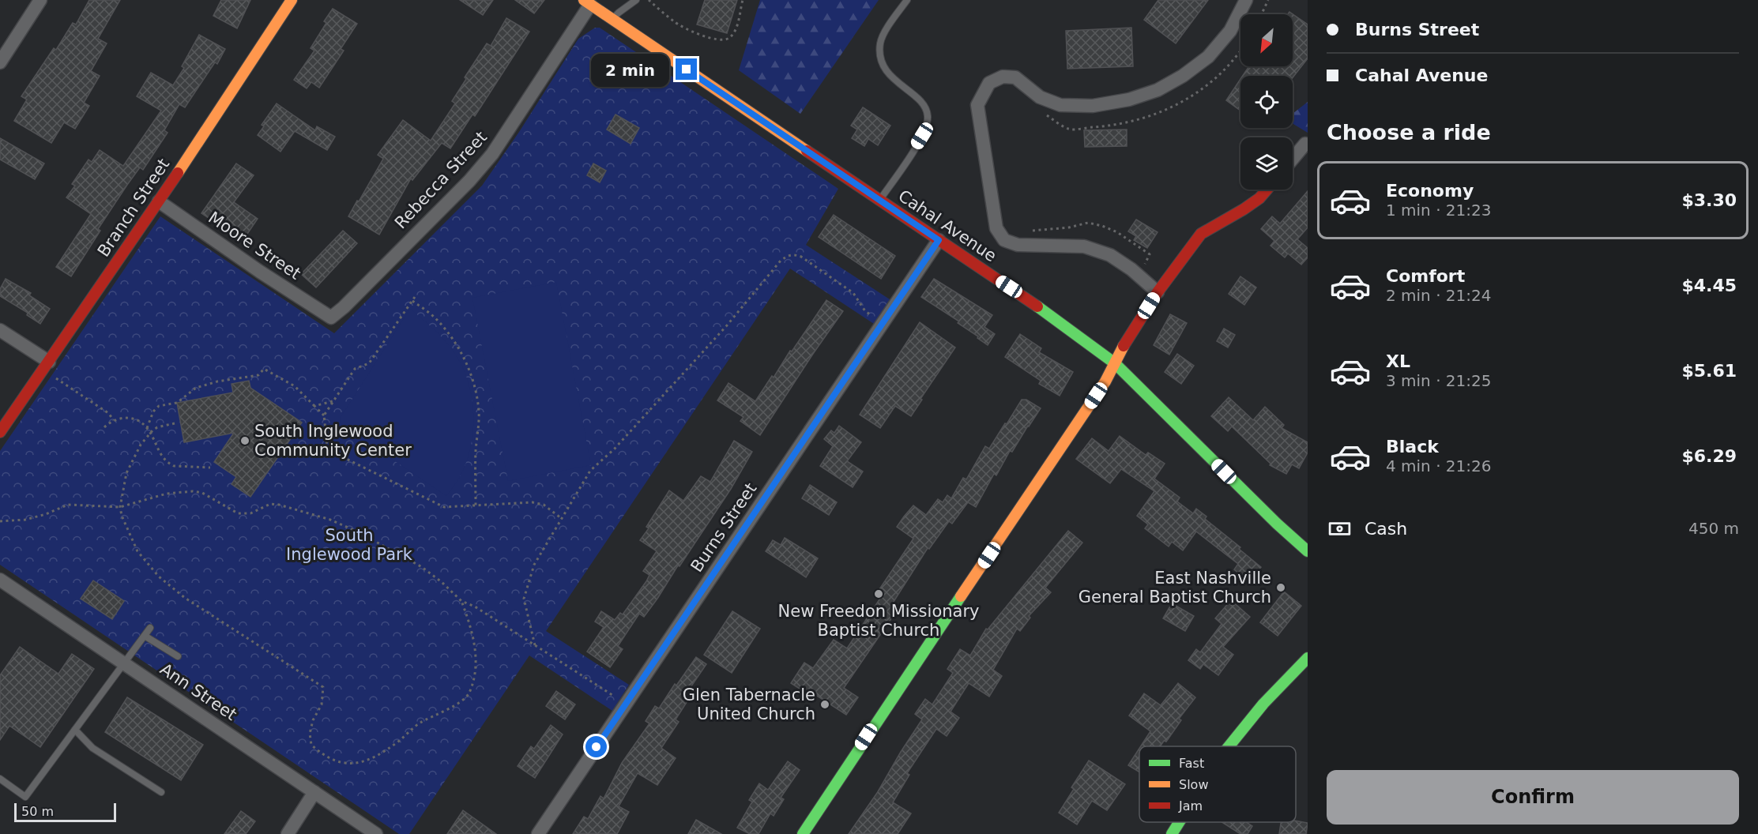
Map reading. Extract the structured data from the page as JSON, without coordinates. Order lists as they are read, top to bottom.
{
  "streets": {
    "street": [
      "Rebecca Street",
      "Branch Street",
      "Cahal Avenue",
      "Moore Street",
      "Burns Street",
      "Ann Street"
    ]
  },
  "crossings": [
    ["Rebecca Street", "Cahal Avenue"],
    ["Rebecca Street", "Moore Street"],
    ["Branch Street", "Moore Street"],
    ["Cahal Avenue", "Burns Street"]
  ],
  "parks": ["South Inglewood Park"],
  "places": [
    "South Inglewood Community Center",
    "East Nashville General Baptist Church",
    "New Freedon Missionary Baptist Church",
    "Glen Tabernacle United Church"
  ],
  "legend": ["Fast", "Slow", "Jam"],
  "scale_bar": "50 m",
  "north": "bottom left",
  "page": {
    "banner": ["Burns Street", "Cahal Avenue"],
    "bubble": "2 min",
    "heading": "Choose a ride",
    "list": [
      {
        "name": "Economy",
        "note": "1 min · 21:23",
        "value": "$3.30"
      },
      {
        "name": "Comfort",
        "note": "2 min · 21:24",
        "value": "$4.45"
      },
      {
        "name": "XL",
        "note": "3 min · 21:25",
        "value": "$5.61"
      },
      {
        "name": "Black",
        "note": "4 min · 21:26",
        "value": "$6.29"
      }
    ],
    "pay": ["Cash", "450 m"],
    "buttons": "Confirm",
    "scale": "50 m"
  }
}
